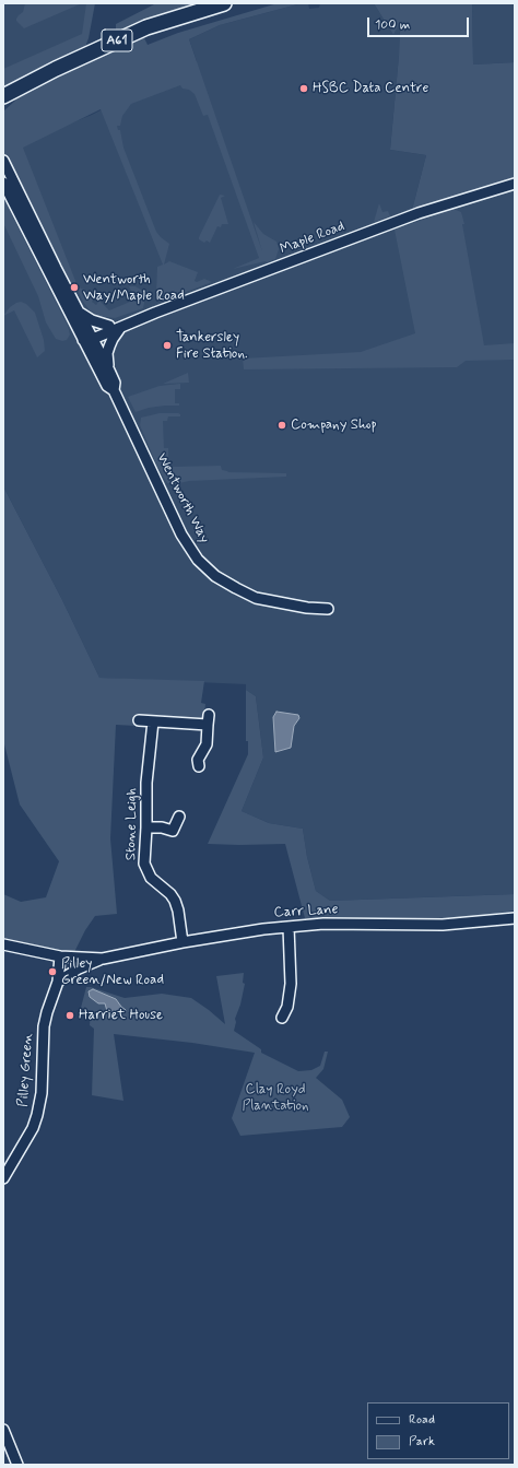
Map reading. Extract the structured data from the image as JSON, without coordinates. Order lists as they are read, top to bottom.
{
  "streets": {
    "highway": ["A61"],
    "street": [
      "Maple Road",
      "Wentworth Way",
      "Stone Leigh",
      "Carr Lane",
      "Pilley Green"
    ]
  },
  "crossings": [
    ["Maple Road", "Wentworth Way"],
    ["Stone Leigh", "Carr Lane"],
    ["Carr Lane", "Pilley Green"]
  ],
  "parks": ["Clay Royd Plantation"],
  "places": [
    "HSBC Data Centre",
    "Wentworth Way/Maple Road",
    "Tankersley Fire Station.",
    "Company Shop",
    "Pilley Green/New Road",
    "Harriet House"
  ],
  "legend": ["Road", "Park"],
  "scale_bar": "100 m"
}
